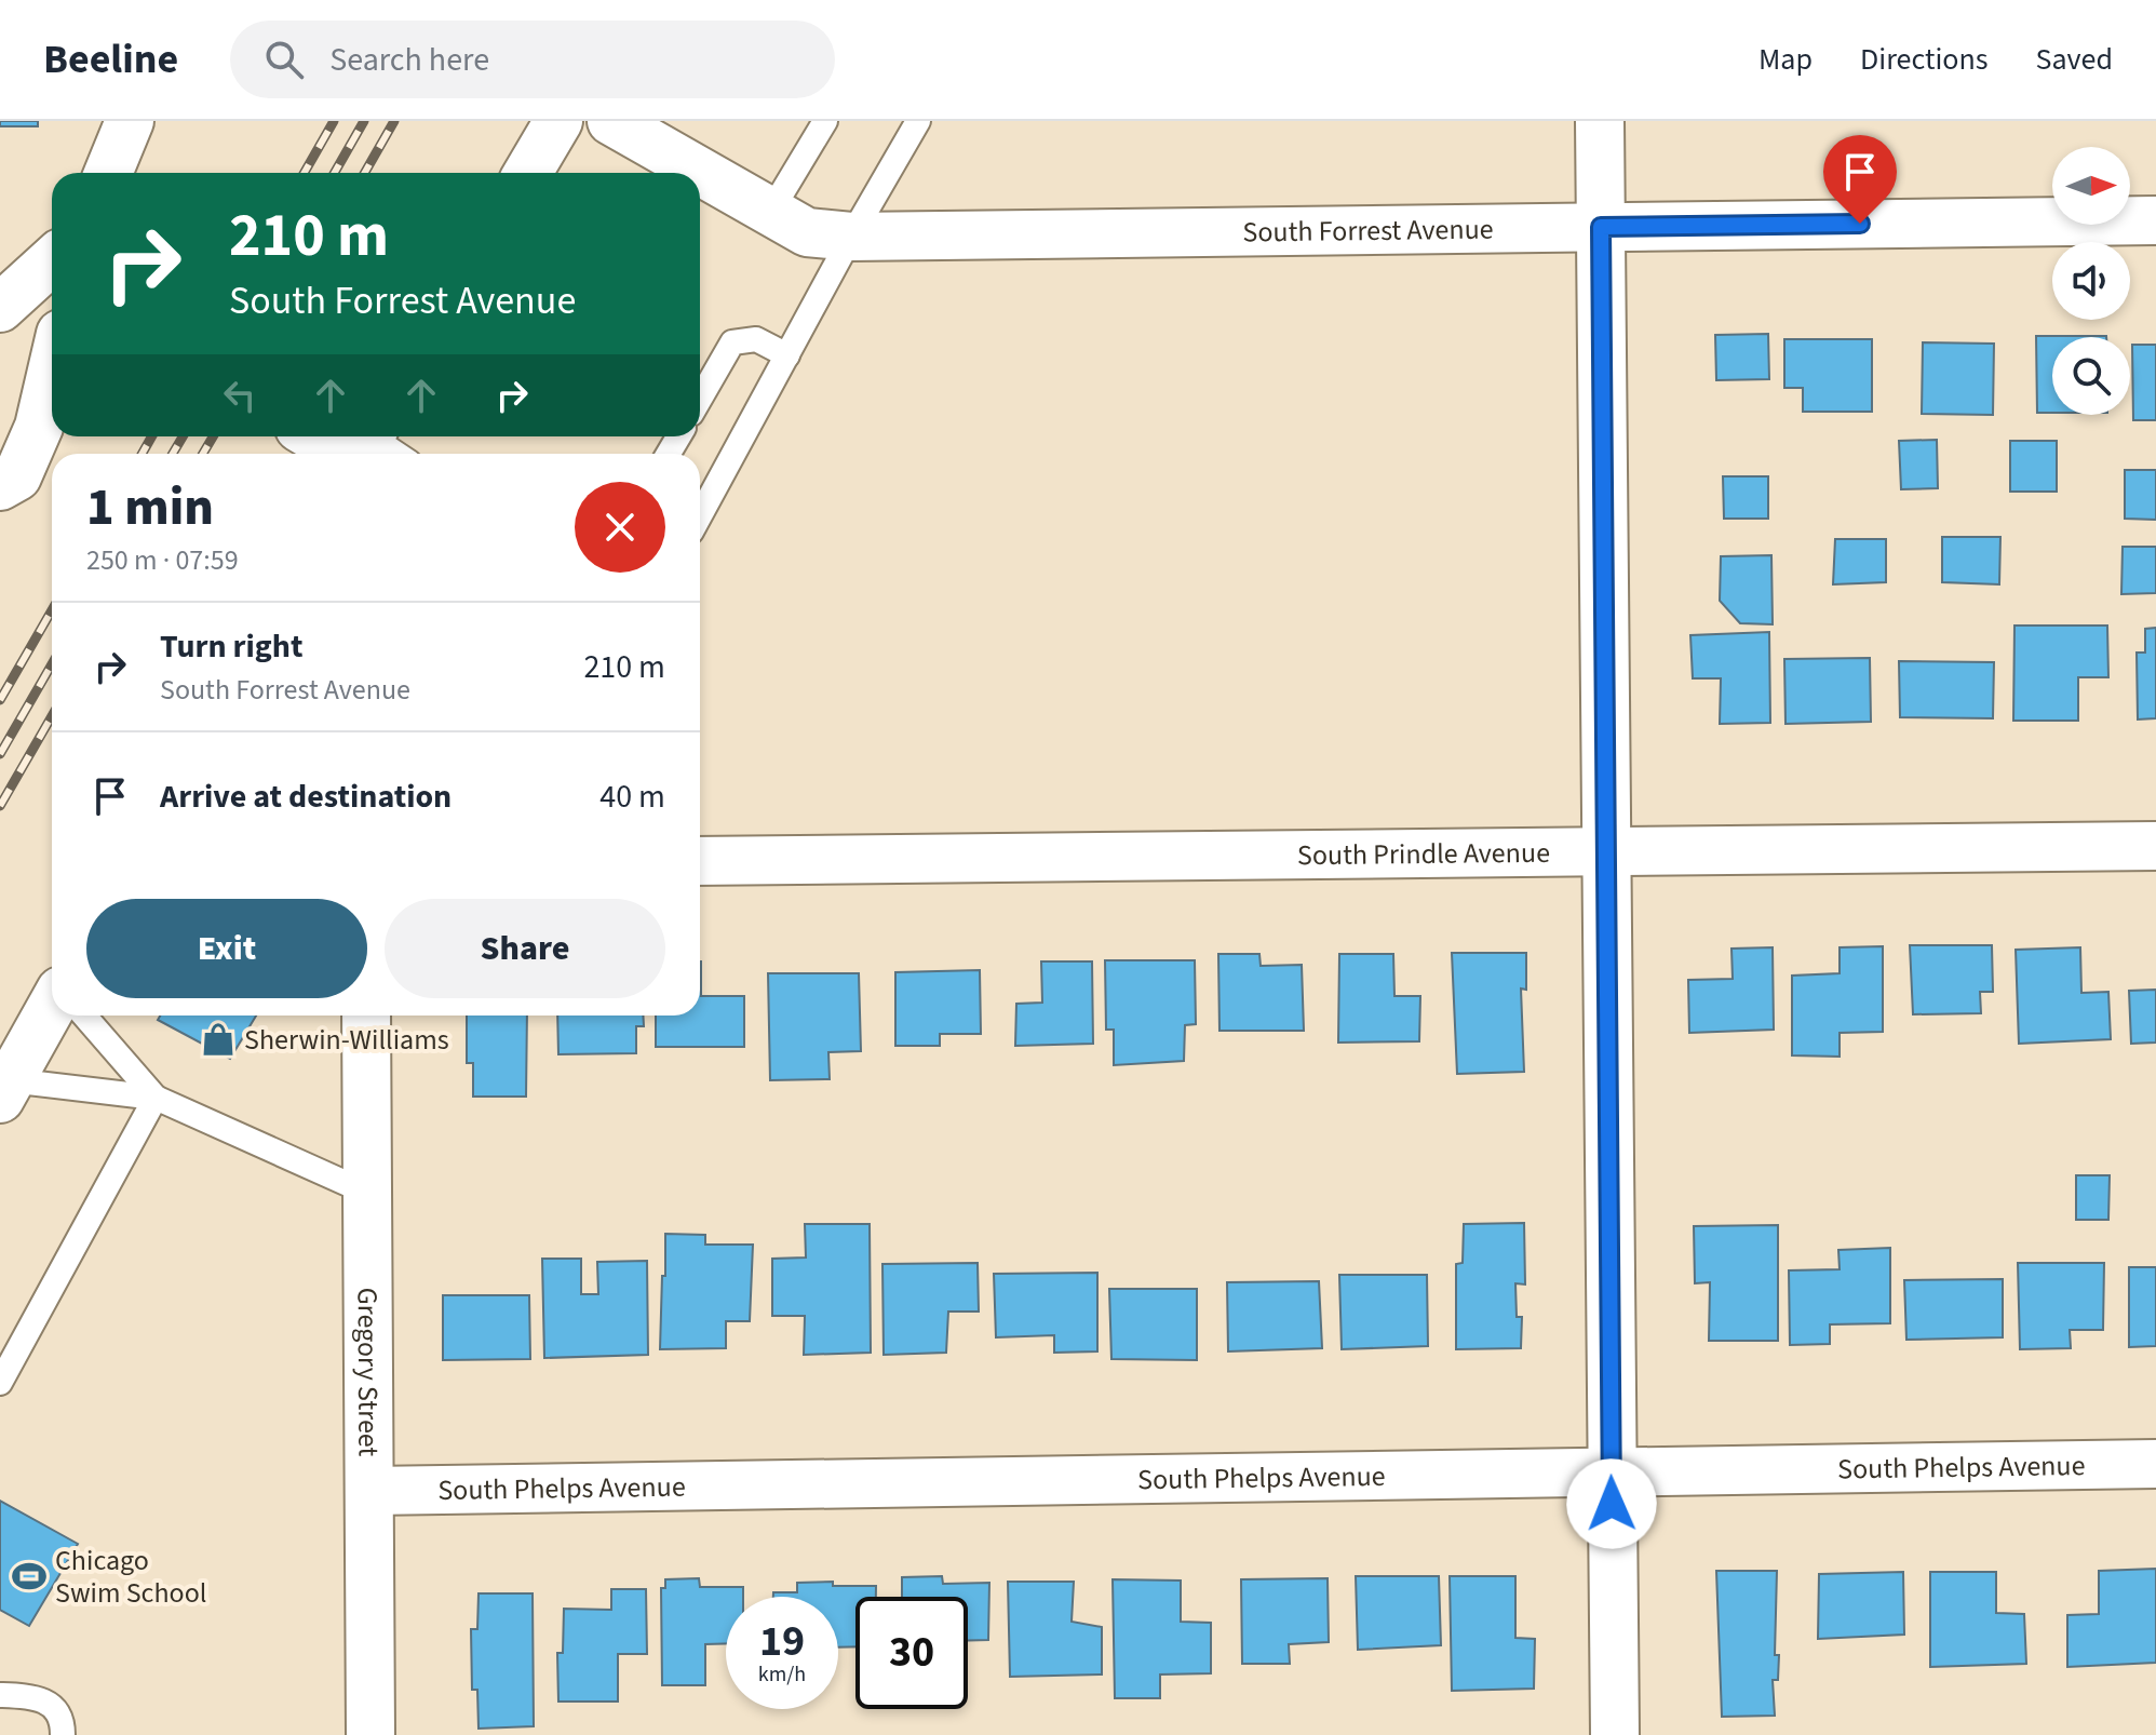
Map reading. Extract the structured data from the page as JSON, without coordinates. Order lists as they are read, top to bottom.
{
  "streets": {
    "street": [
      "South Forrest Avenue",
      "South Prindle Avenue",
      "Gregory Street",
      "South Phelps Avenue"
    ]
  },
  "crossings": [
    ["Gregory Street", "South Phelps Avenue"]
  ],
  "places": {
    "shop": ["Sherwin-Williams"],
    "sports": ["Chicago Swim School"]
  },
  "north": "right",
  "page": {
    "header": "Beeline",
    "search": "Search here",
    "nav": ["Map", "Directions", "Saved"],
    "turn": ["210 m", "South Forrest Avenue"],
    "heading": ["1 min", "250 m · 07:59"],
    "list": [
      {
        "name": "Turn right",
        "note": "South Forrest Avenue",
        "value": "210 m"
      },
      {
        "name": "Arrive at destination",
        "value": "40 m"
      }
    ],
    "buttons": ["Exit", "Share"],
    "speed": "19 km/h",
    "limit": "30"
  }
}
